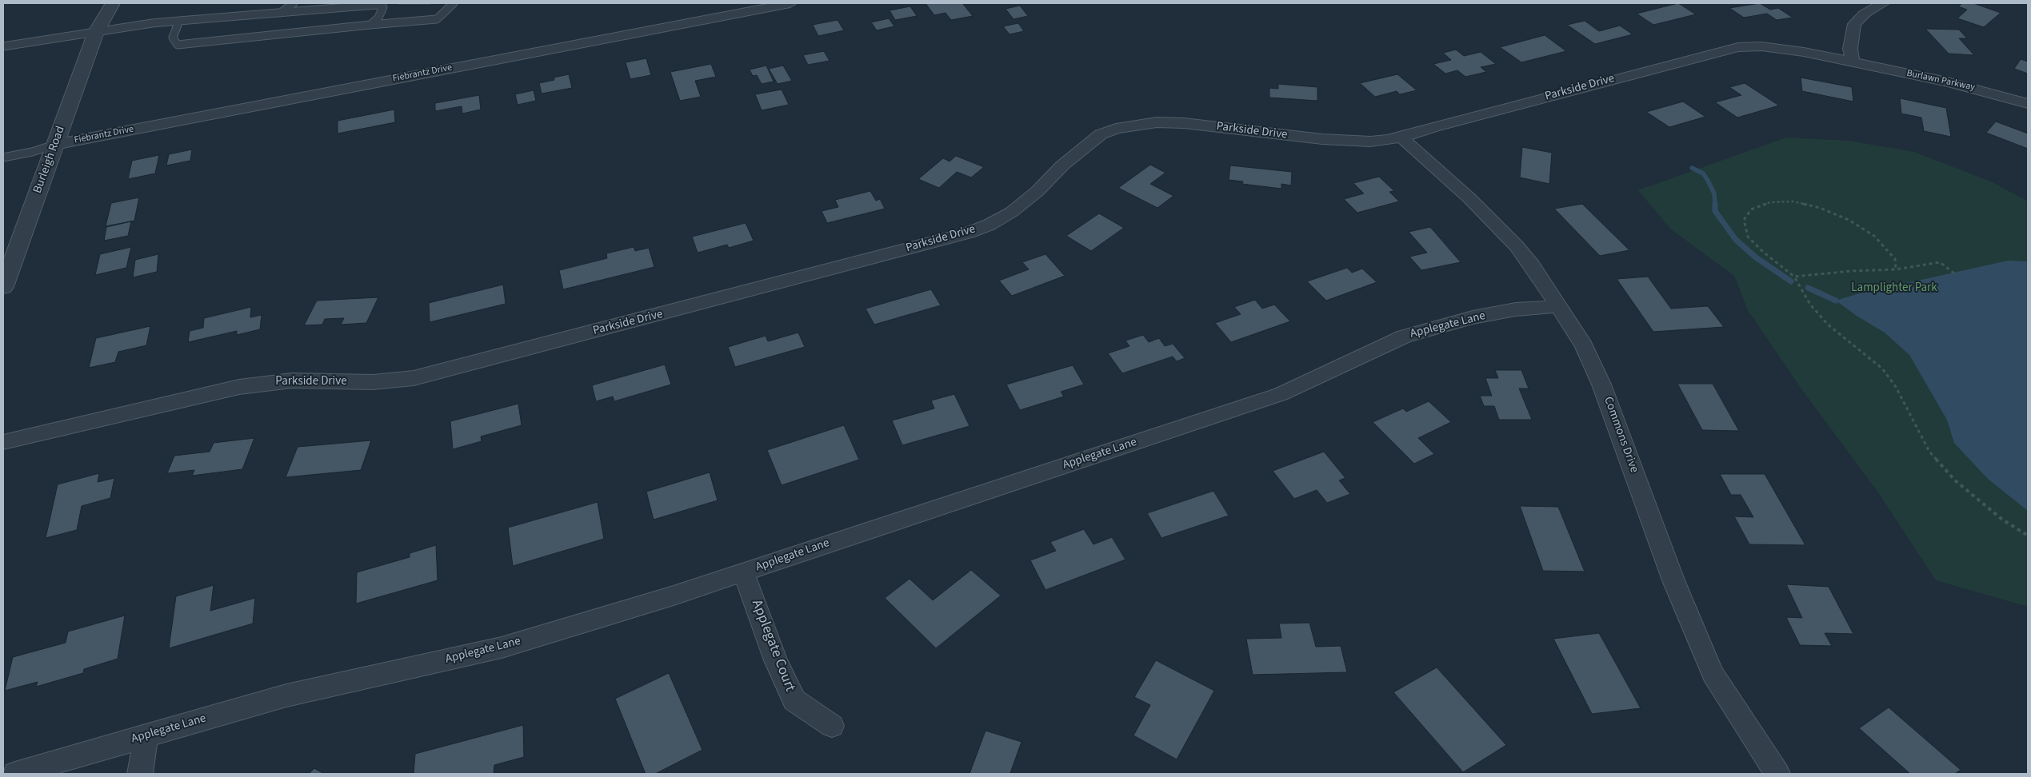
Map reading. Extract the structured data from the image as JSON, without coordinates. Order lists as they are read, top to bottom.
{
  "streets": {
    "street": [
      "Fiebrantz Drive",
      "Burlawn Parkway",
      "Parkside Drive",
      "Burleigh Road",
      "Applegate Lane",
      "Commons Drive",
      "Applegate Court"
    ]
  },
  "crossings": [
    ["Fiebrantz Drive", "Burleigh Road"],
    ["Burlawn Parkway", "Parkside Drive"],
    ["Parkside Drive", "Commons Drive"],
    ["Applegate Lane", "Commons Drive"],
    ["Applegate Lane", "Applegate Court"]
  ],
  "parks": ["Lamplighter Park"]
}
